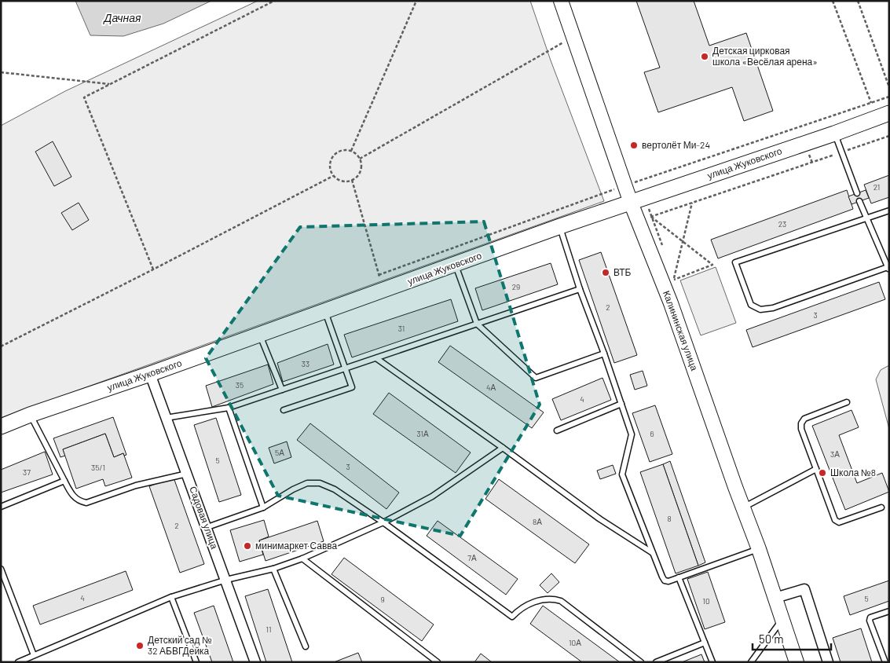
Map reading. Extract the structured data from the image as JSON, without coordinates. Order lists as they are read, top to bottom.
{
  "streets": {
    "main road": ["улица Жуковского", "Калининская улица"],
    "street": ["Садовая улица"]
  },
  "crossings": [
    ["улица Жуковского", "Калининская улица"],
    ["улица Жуковского", "Садовая улица"]
  ],
  "water": ["Дачная"],
  "places": [
    "Детская цирковая школа «Весёлая арена»",
    "вертолёт Ми-24",
    "ВТБ",
    "Школа №8",
    "минимаркет Савва",
    "Детский сад № 32 АБВГДейка"
  ],
  "house_numbers": [
    "21",
    "23",
    "29",
    "2",
    "3",
    "31",
    "33",
    "35",
    "4А",
    "4",
    "31А",
    "6",
    "5А",
    "3А",
    "5",
    "3",
    "35/1",
    "37",
    "8",
    "8А",
    "2",
    "7А",
    "4",
    "5",
    "9",
    "10",
    "11",
    "10А"
  ],
  "scale_bar": "50 m"
}
